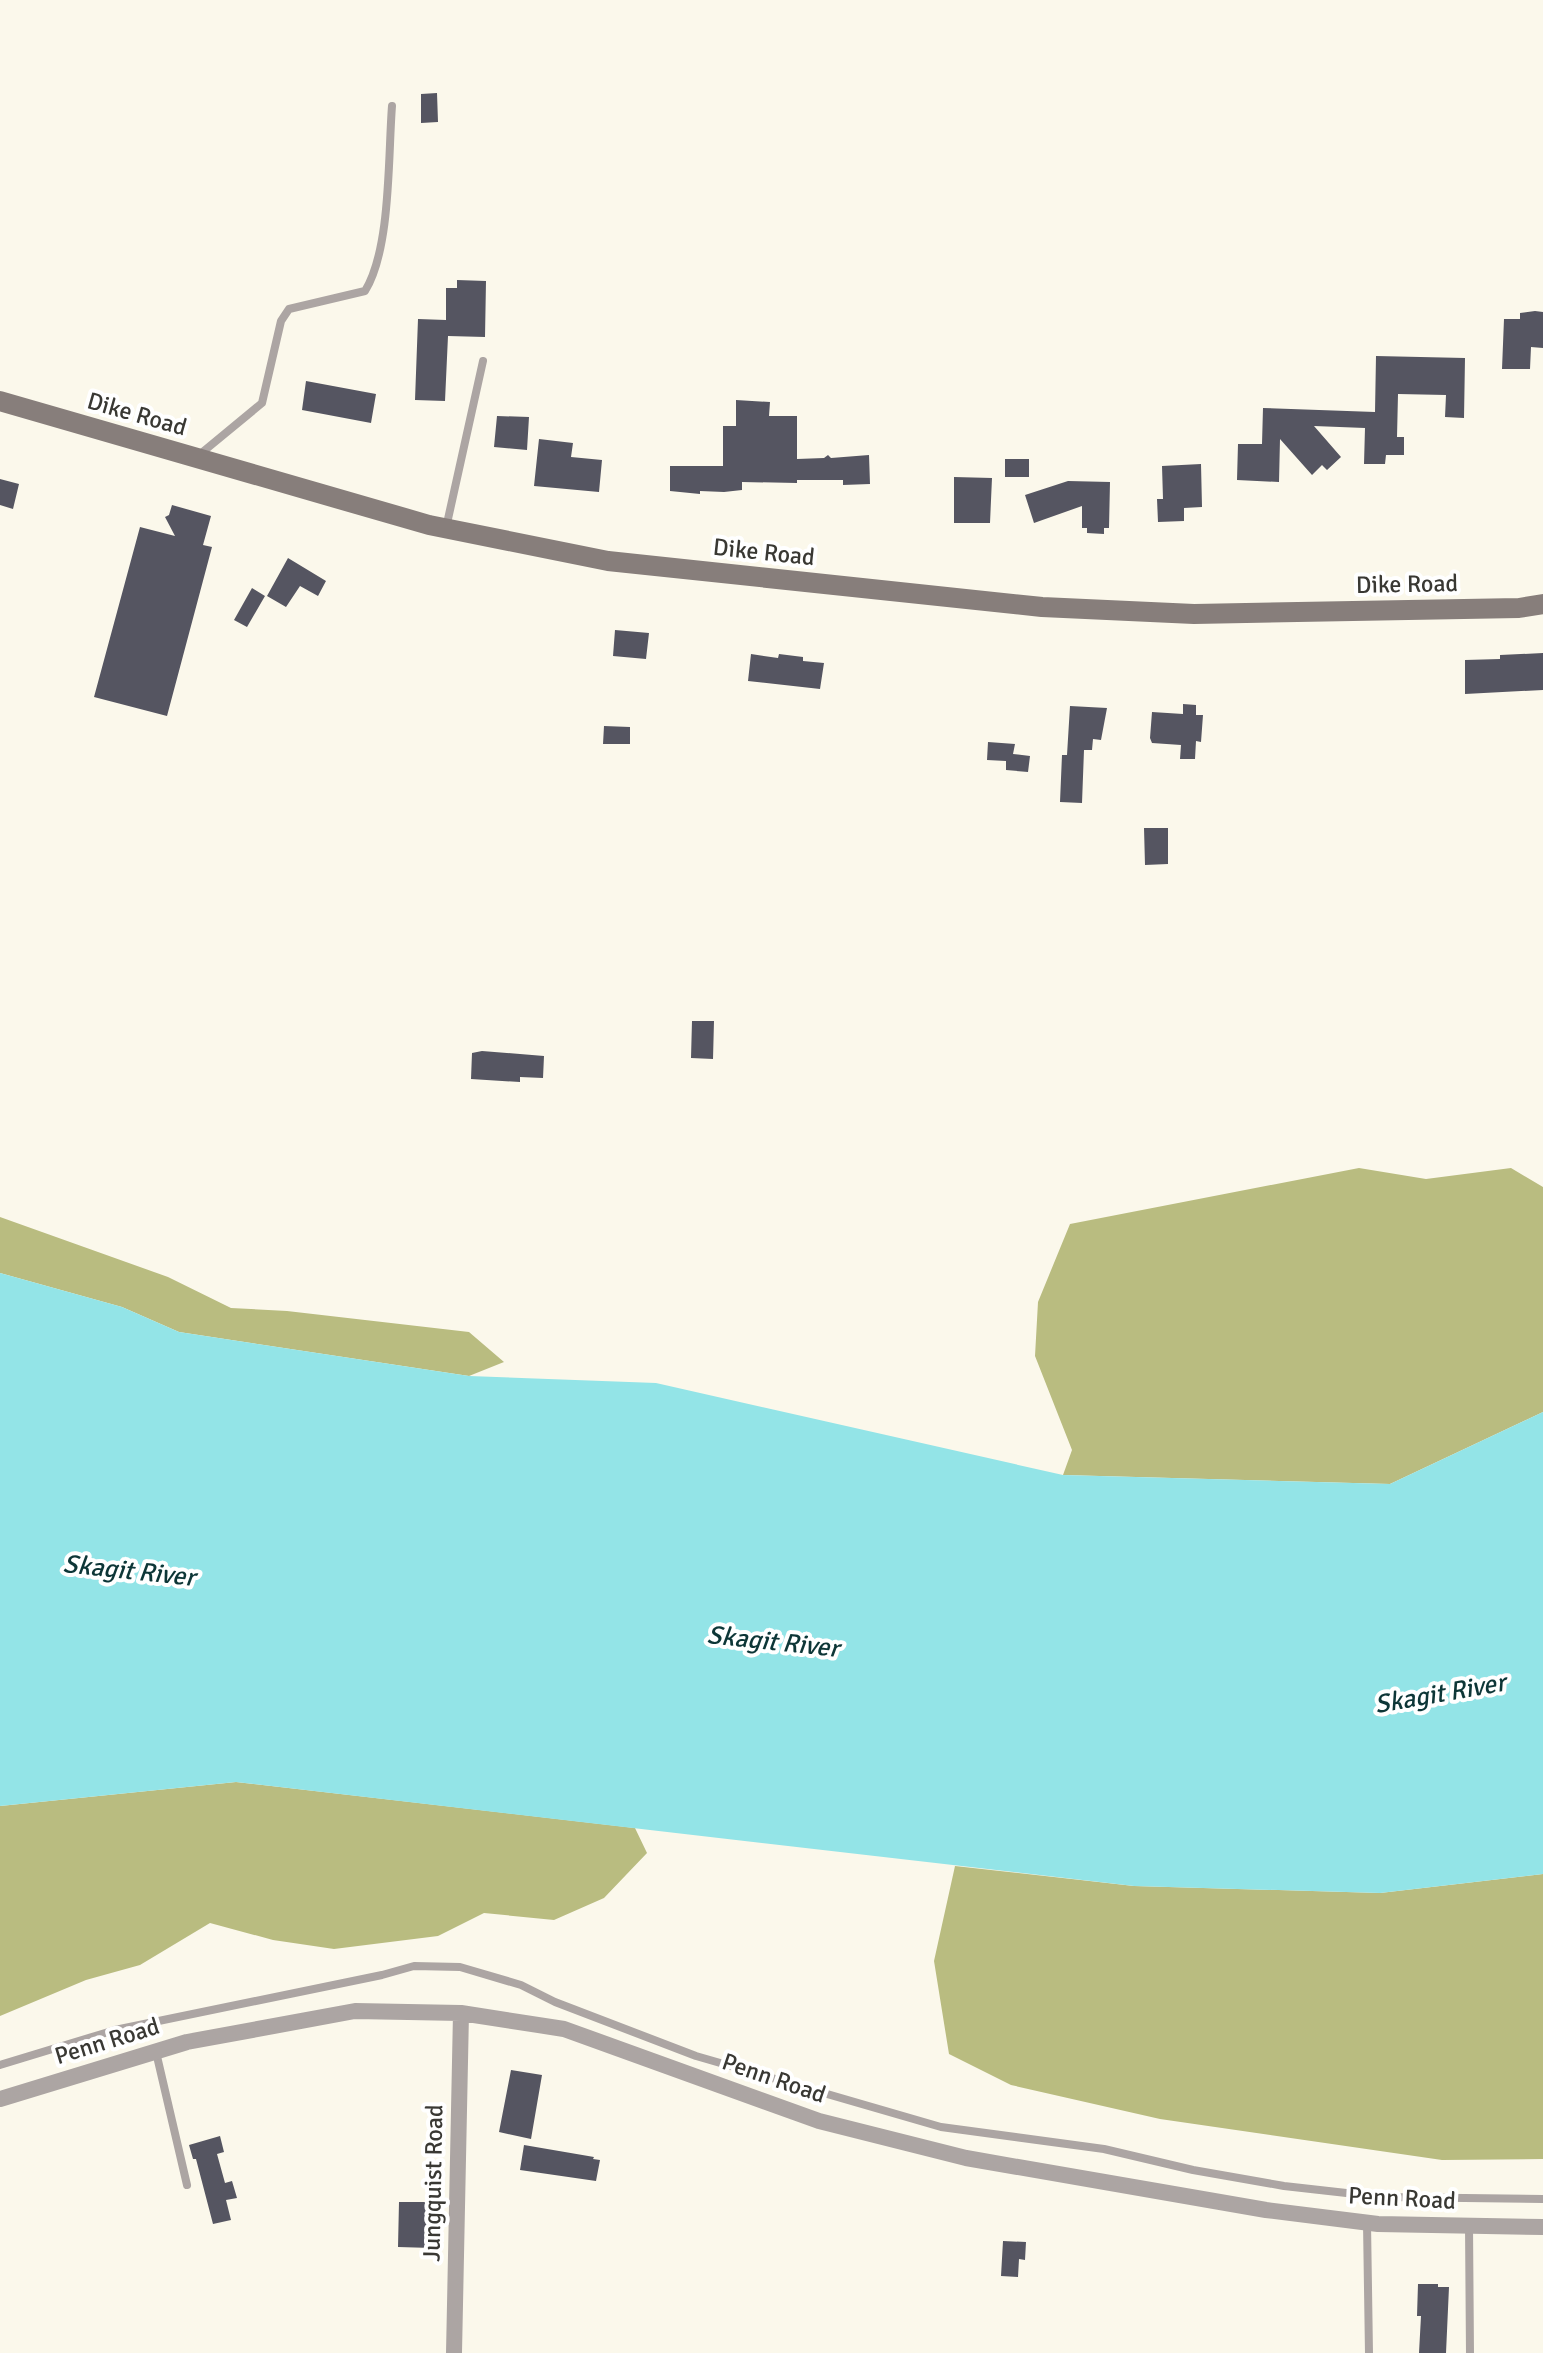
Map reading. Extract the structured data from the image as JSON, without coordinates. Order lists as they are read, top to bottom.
{
  "streets": {
    "street": ["Dike Road", "Penn Road", "Jungquist Road"]
  },
  "crossings": [
    ["Penn Road", "Jungquist Road"]
  ],
  "water": ["Skagit River"]
}
